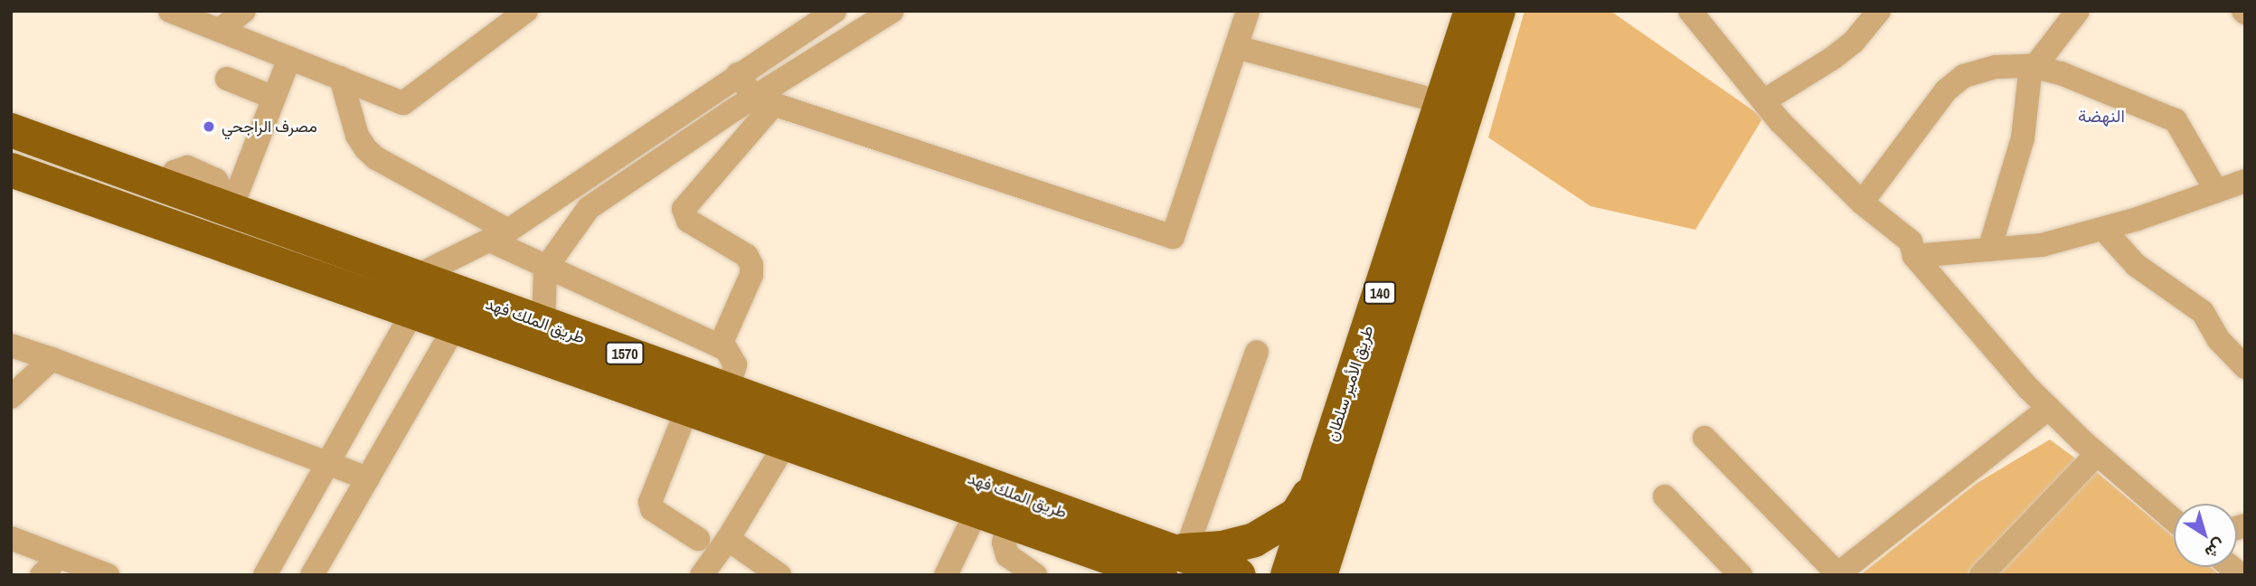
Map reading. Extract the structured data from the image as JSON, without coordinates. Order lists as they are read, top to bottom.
{
  "streets": {
    "highway": [
      "140",
      "طريق الملك فهد",
      "1570",
      "طريق الأمير سلطان"
    ]
  },
  "districts": ["النهضة"],
  "places": ["مصرف الراجحي"],
  "north": "bottom right"
}
